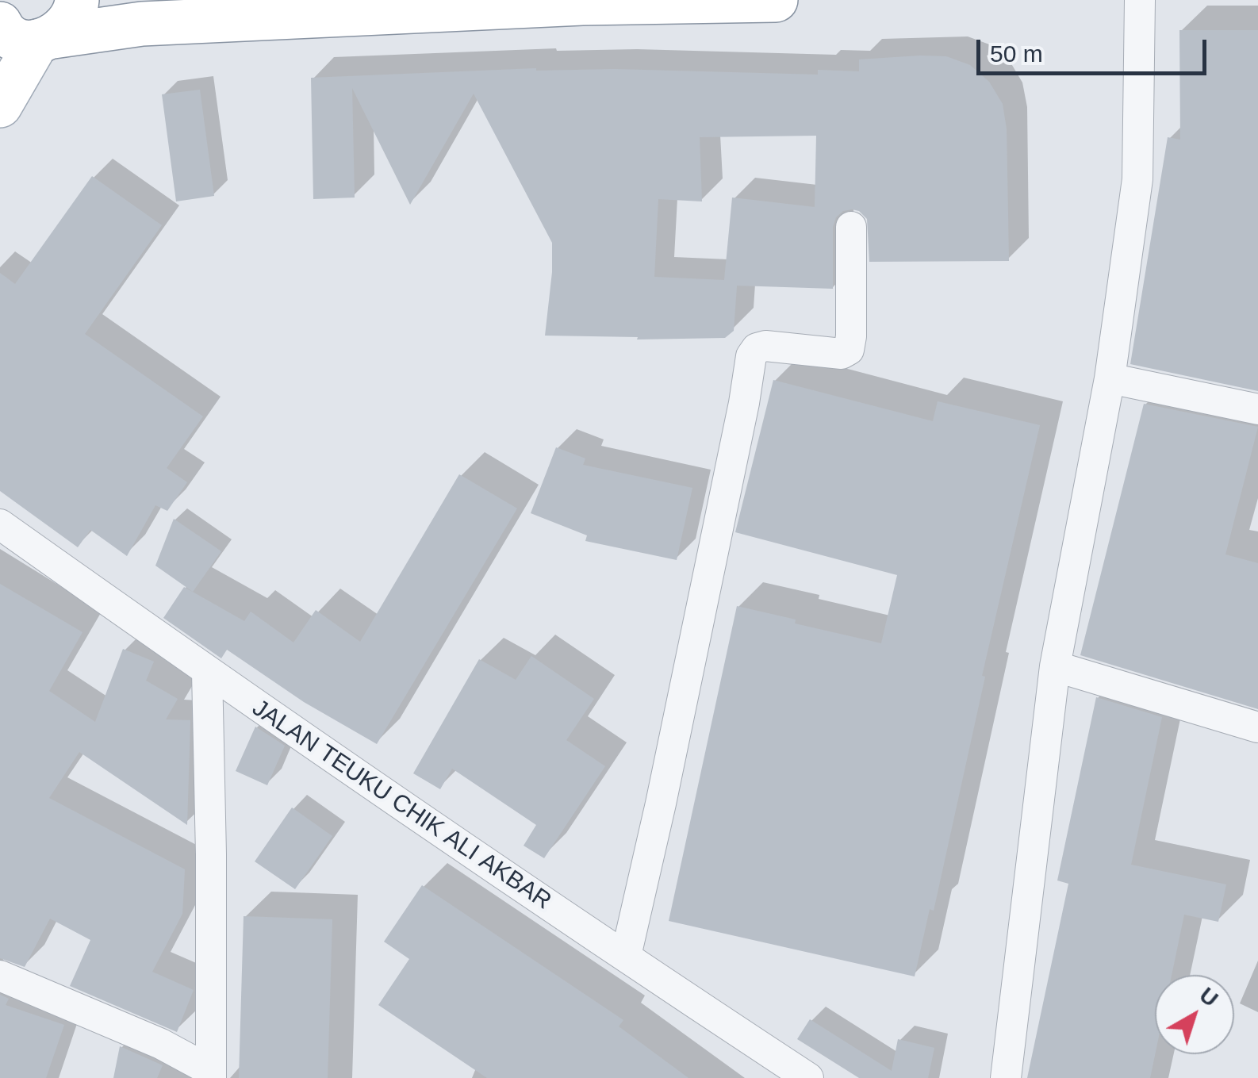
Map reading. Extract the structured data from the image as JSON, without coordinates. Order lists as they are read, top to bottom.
{
  "streets": {
    "street": ["JALAN TEUKU CHIK ALI AKBAR"]
  },
  "scale_bar": "50 m",
  "north": "top right"
}
